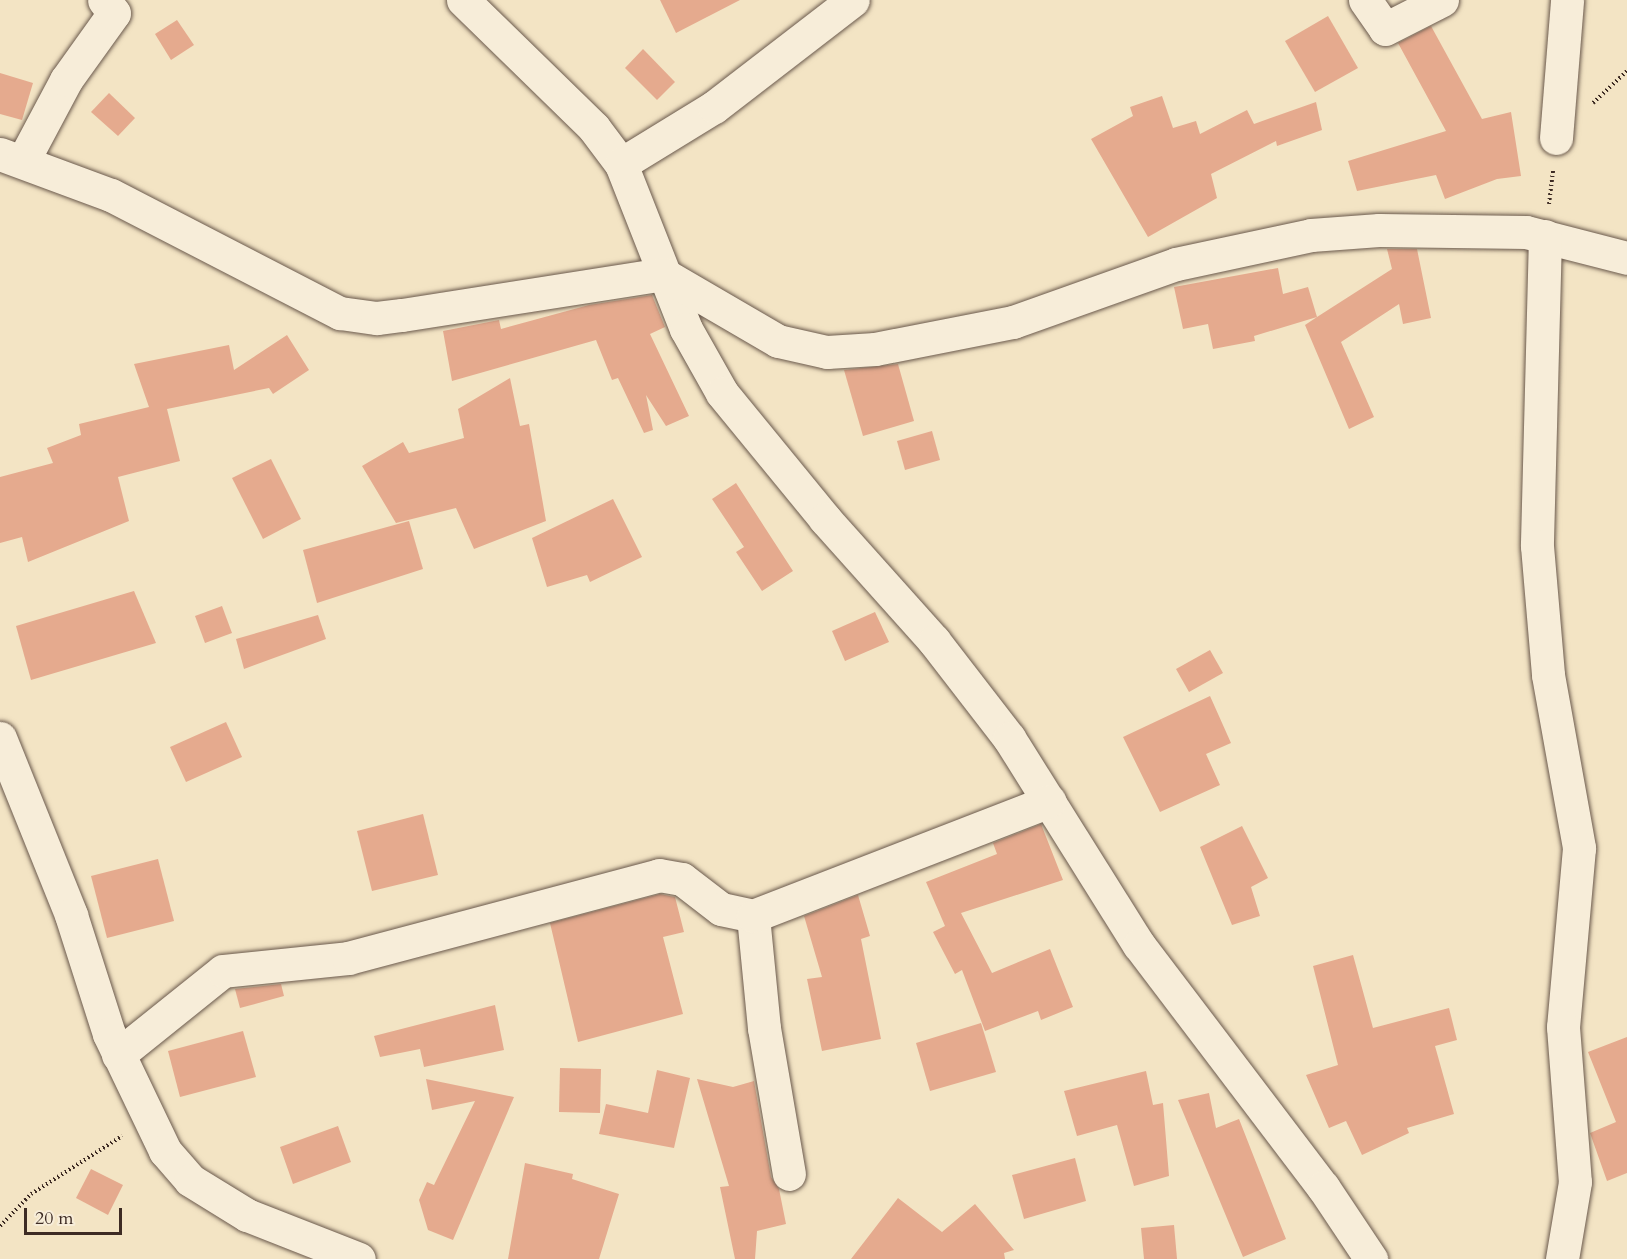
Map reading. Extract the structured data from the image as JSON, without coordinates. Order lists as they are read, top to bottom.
{
  "scale_bar": "20 m"
}
